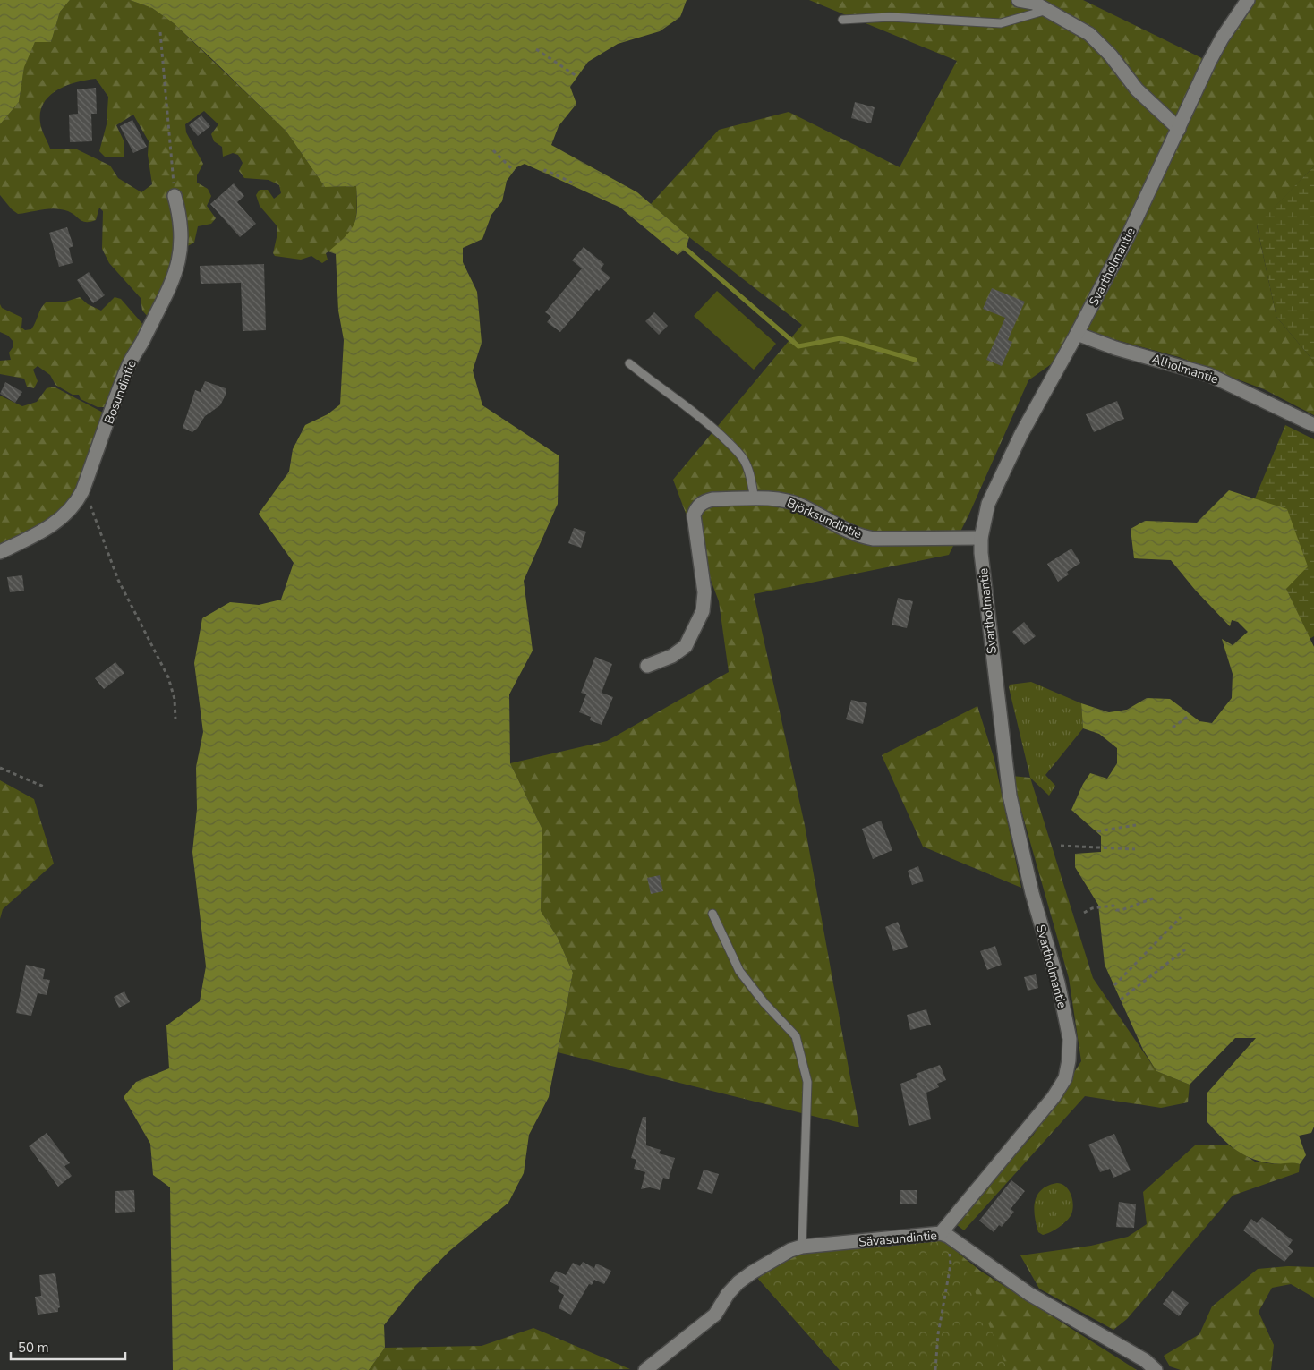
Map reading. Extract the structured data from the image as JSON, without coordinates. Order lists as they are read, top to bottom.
{
  "streets": {
    "street": [
      "Svartholmantie",
      "Alholmantie",
      "Bosundintie",
      "Björksundintie",
      "Sävasundintie"
    ]
  },
  "crossings": [
    ["Svartholmantie", "Alholmantie"],
    ["Svartholmantie", "Björksundintie"],
    ["Svartholmantie", "Sävasundintie"]
  ],
  "scale_bar": "50 m"
}
